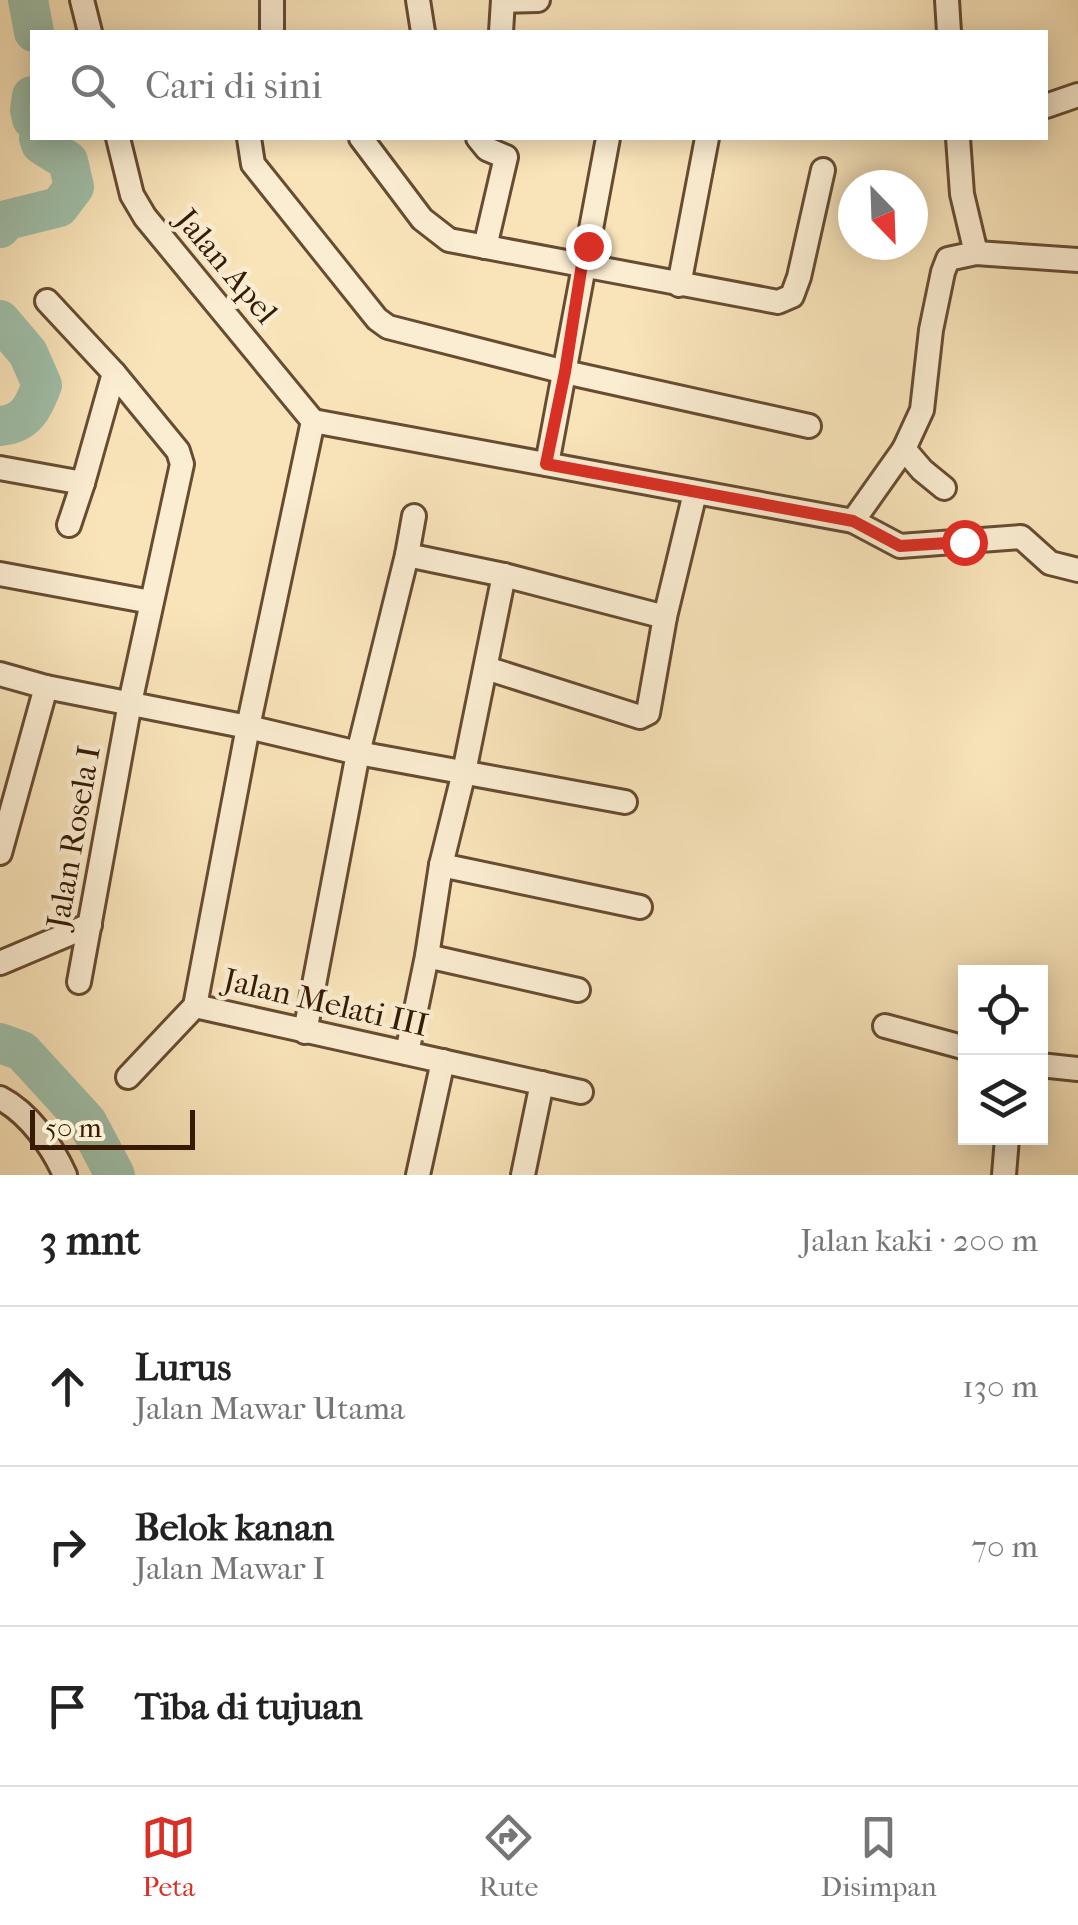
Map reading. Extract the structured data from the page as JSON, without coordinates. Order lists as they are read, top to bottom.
{
  "streets": {
    "street": ["Jalan Apel", "Jalan Rosela I", "Jalan Melati III"]
  },
  "scale_bar": "50 m",
  "north": "bottom right",
  "page": {
    "search": "Cari di sini",
    "scale": "50 m",
    "heading": ["3 mnt", "Jalan kaki · 200 m"],
    "list": [
      ["Lurus", "Jalan Mawar Utama", "130 m"],
      ["Belok kanan", "Jalan Mawar I", "70 m"],
      "Tiba di tujuan"
    ],
    "nav": ["Peta", "Rute", "Disimpan"]
  }
}
